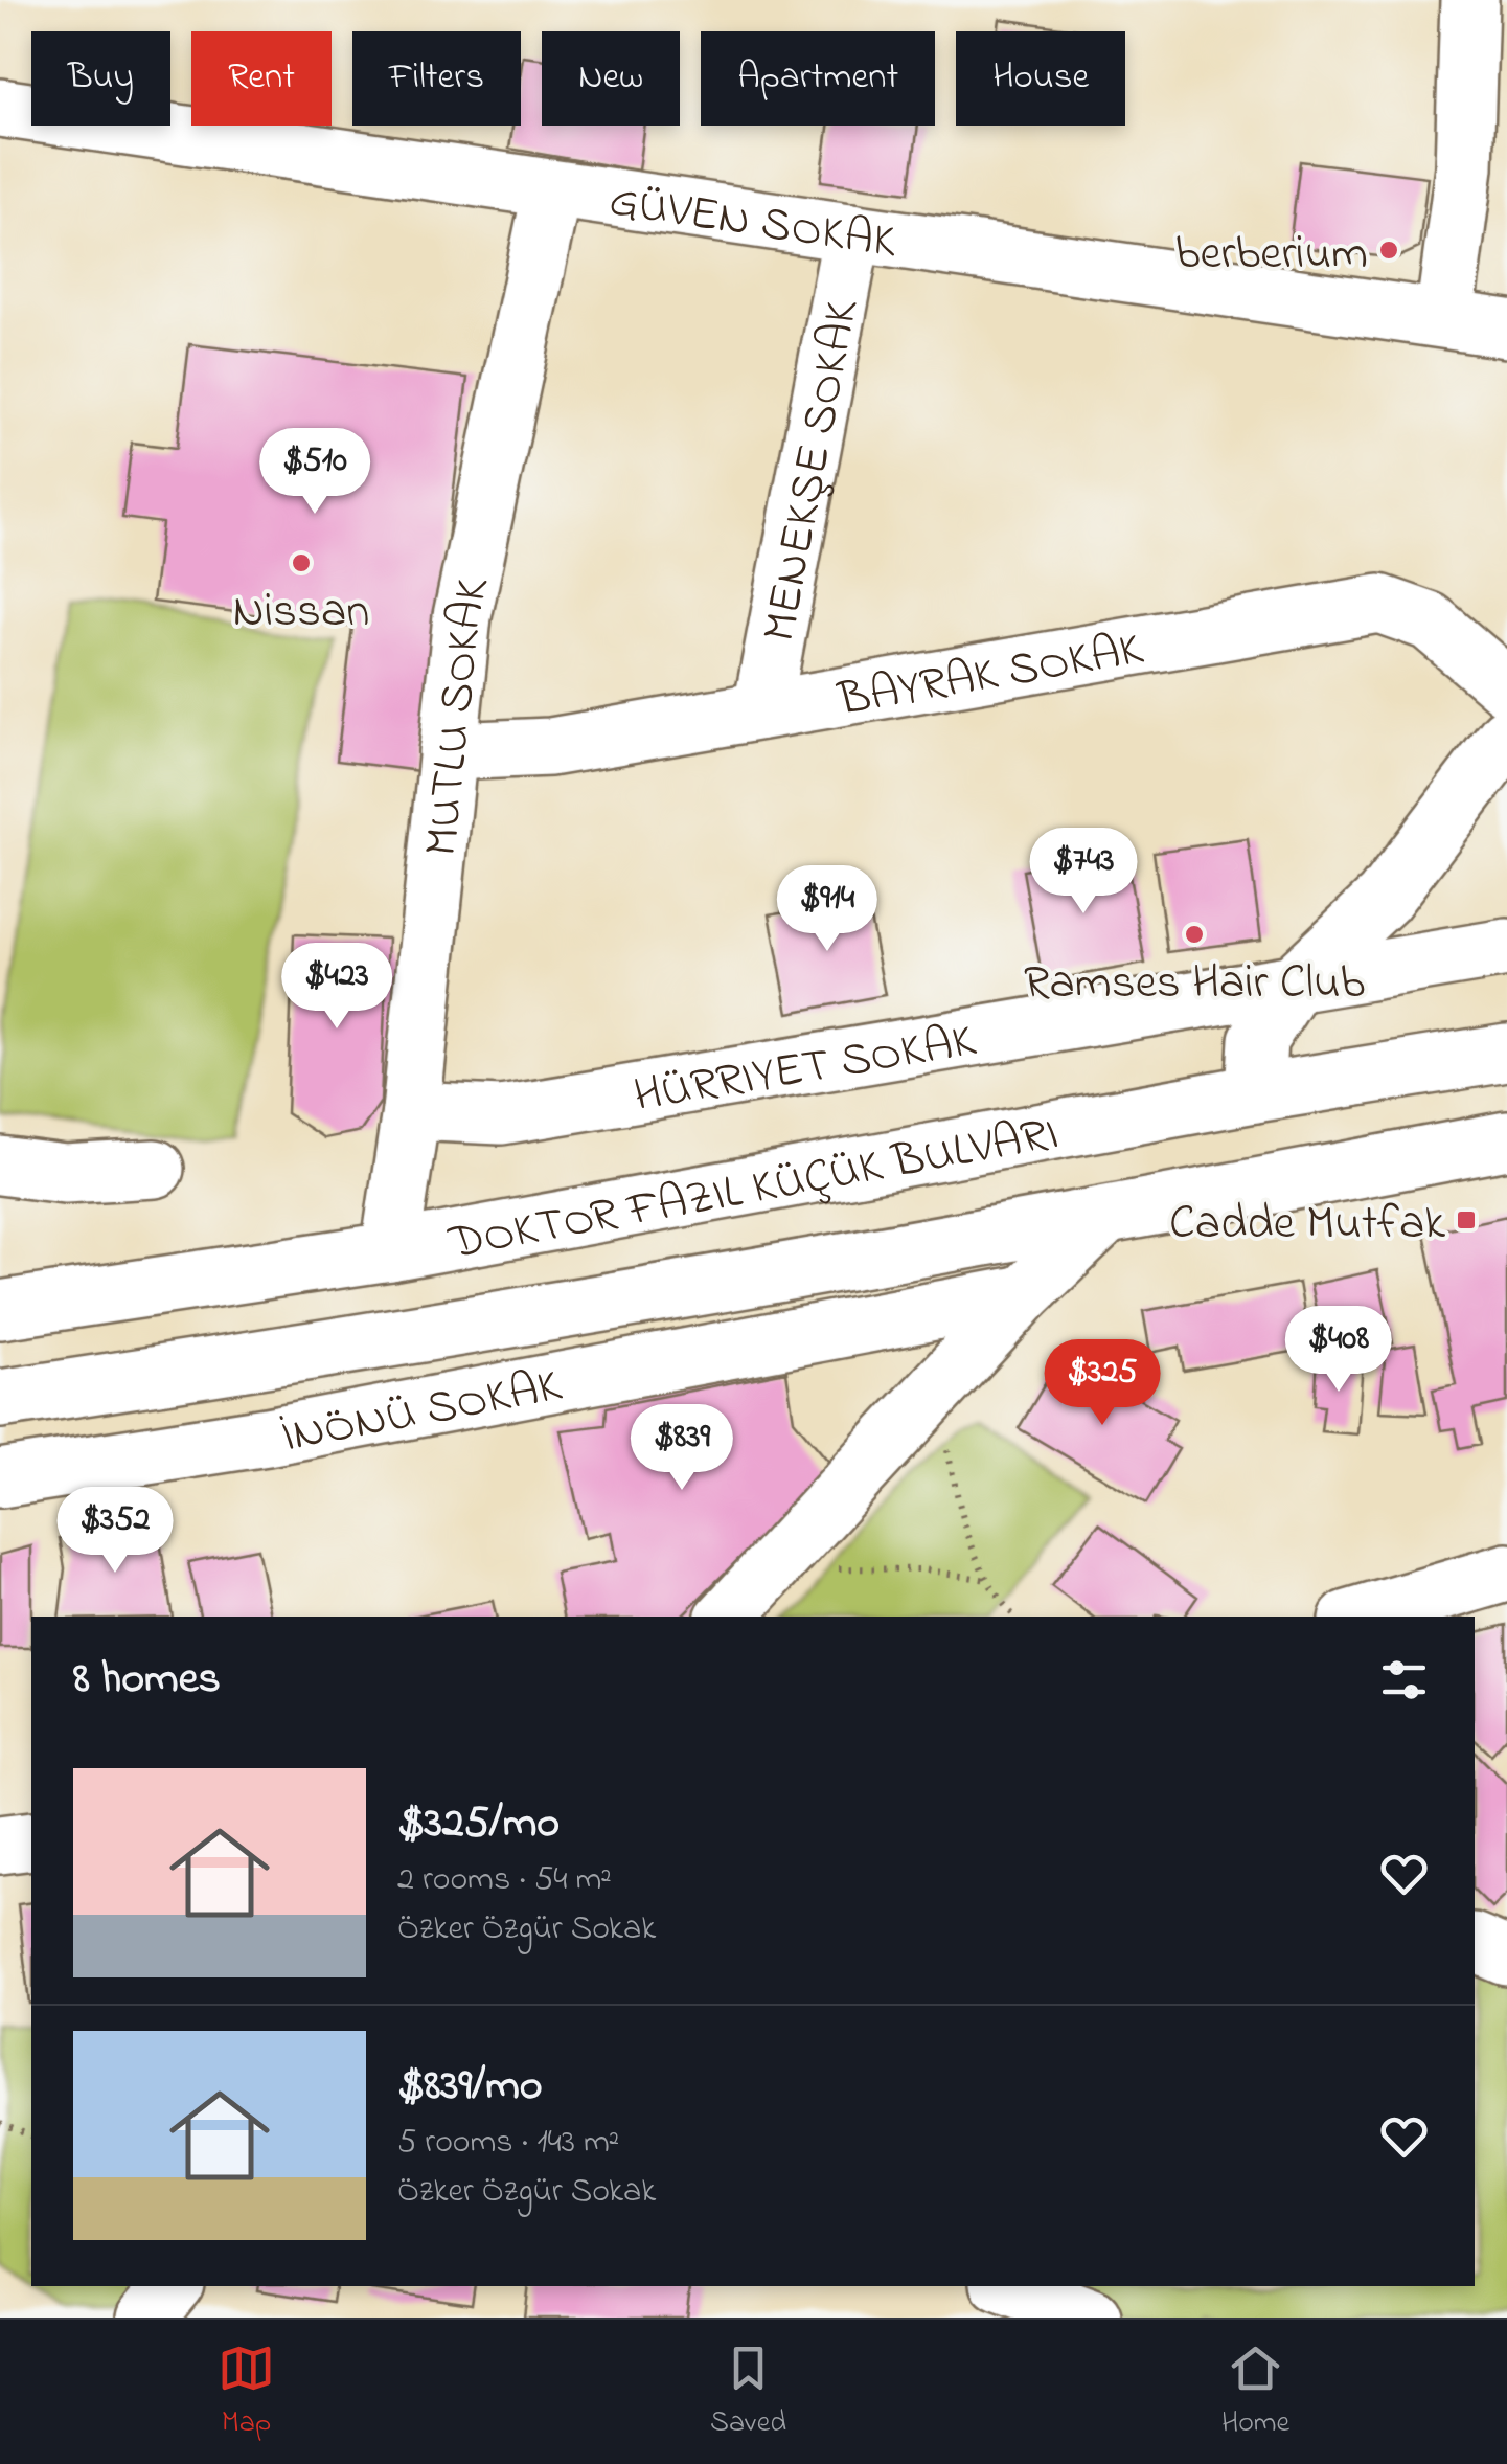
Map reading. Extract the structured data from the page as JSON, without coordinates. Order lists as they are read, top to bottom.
{
  "streets": {
    "main road": [
      "GÜVEN SOKAK",
      "MENEKŞE SOKAK",
      "BAYRAK SOKAK",
      "MUTLU SOKAK",
      "HÜRRIYET SOKAK",
      "İNÖNÜ SOKAK"
    ]
  },
  "crossings": [
    ["GÜVEN SOKAK", "MENEKŞE SOKAK"],
    ["GÜVEN SOKAK", "MUTLU SOKAK"],
    ["MENEKŞE SOKAK", "BAYRAK SOKAK"],
    ["BAYRAK SOKAK", "MUTLU SOKAK"],
    ["MUTLU SOKAK", "HÜRRIYET SOKAK"]
  ],
  "places": {
    "other": ["berberium", "Nissan", "Ramses Hair Club"],
    "transit": ["Cadde Mutfak"]
  },
  "page": {
    "chip": [
      "Buy",
      "Rent",
      "Filters",
      "New",
      "Apartment",
      "House"
    ],
    "price": [
      "$510",
      "$743",
      "$914",
      "$423",
      "$408",
      "$325",
      "$839",
      "$352"
    ],
    "heading": "8 homes",
    "list": [
      {
        "name": "$325/mo",
        "note": "2 rooms · 54 m² · Özker Özgür Sokak"
      },
      {
        "name": "$839/mo",
        "note": "5 rooms · 143 m² · Özker Özgür Sokak"
      }
    ],
    "tabs": ["Map", "Saved", "Home"]
  }
}
